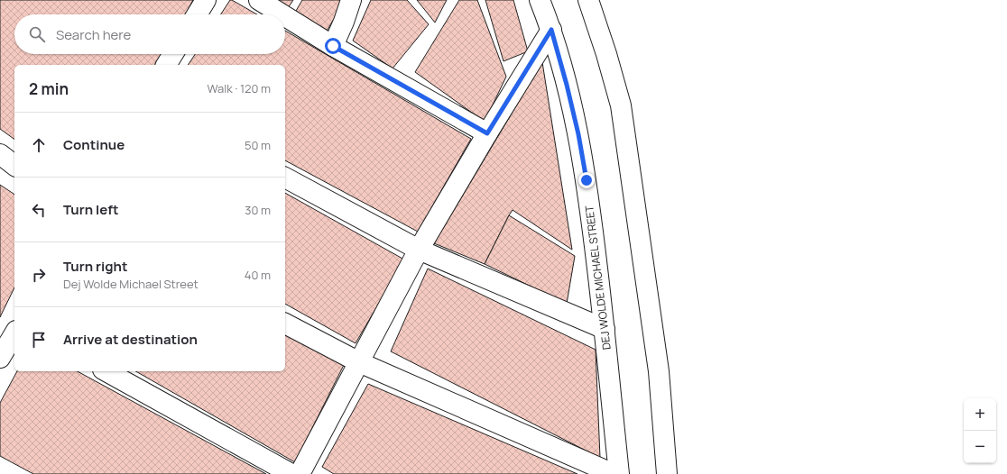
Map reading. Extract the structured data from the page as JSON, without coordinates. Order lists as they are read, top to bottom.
{
  "streets": {
    "street": ["DEJ WOLDE MICHAEL STREET"]
  },
  "page": {
    "search": "Search here",
    "heading": ["2 min", "Walk · 120 m"],
    "list": [
      ["Continue", "50 m"],
      ["Turn left", "30 m"],
      ["Turn right", "Dej Wolde Michael Street", "40 m"],
      "Arrive at destination"
    ],
    "map_buttons": ["+", "−"]
  }
}
